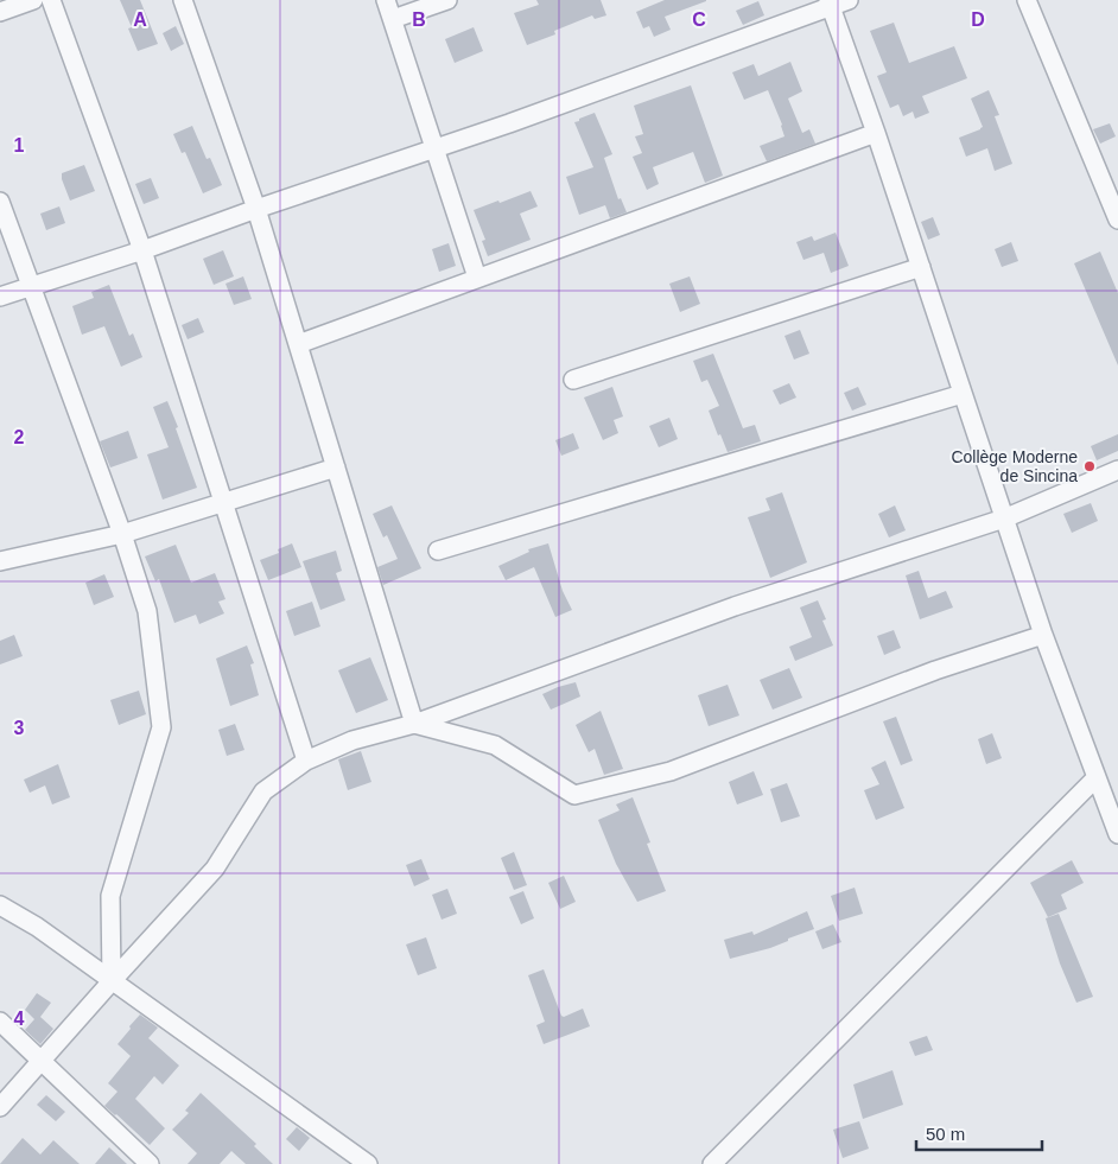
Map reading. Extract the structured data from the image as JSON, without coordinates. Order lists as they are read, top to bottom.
{
  "places": ["Collège Moderne de Sincina"],
  "scale_bar": "50 m",
  "grid": {
    "columns": [
      "A",
      "B",
      "C",
      "D"
    ],
    "rows": [
      "1",
      "2",
      "3",
      "4"
    ]
  }
}
